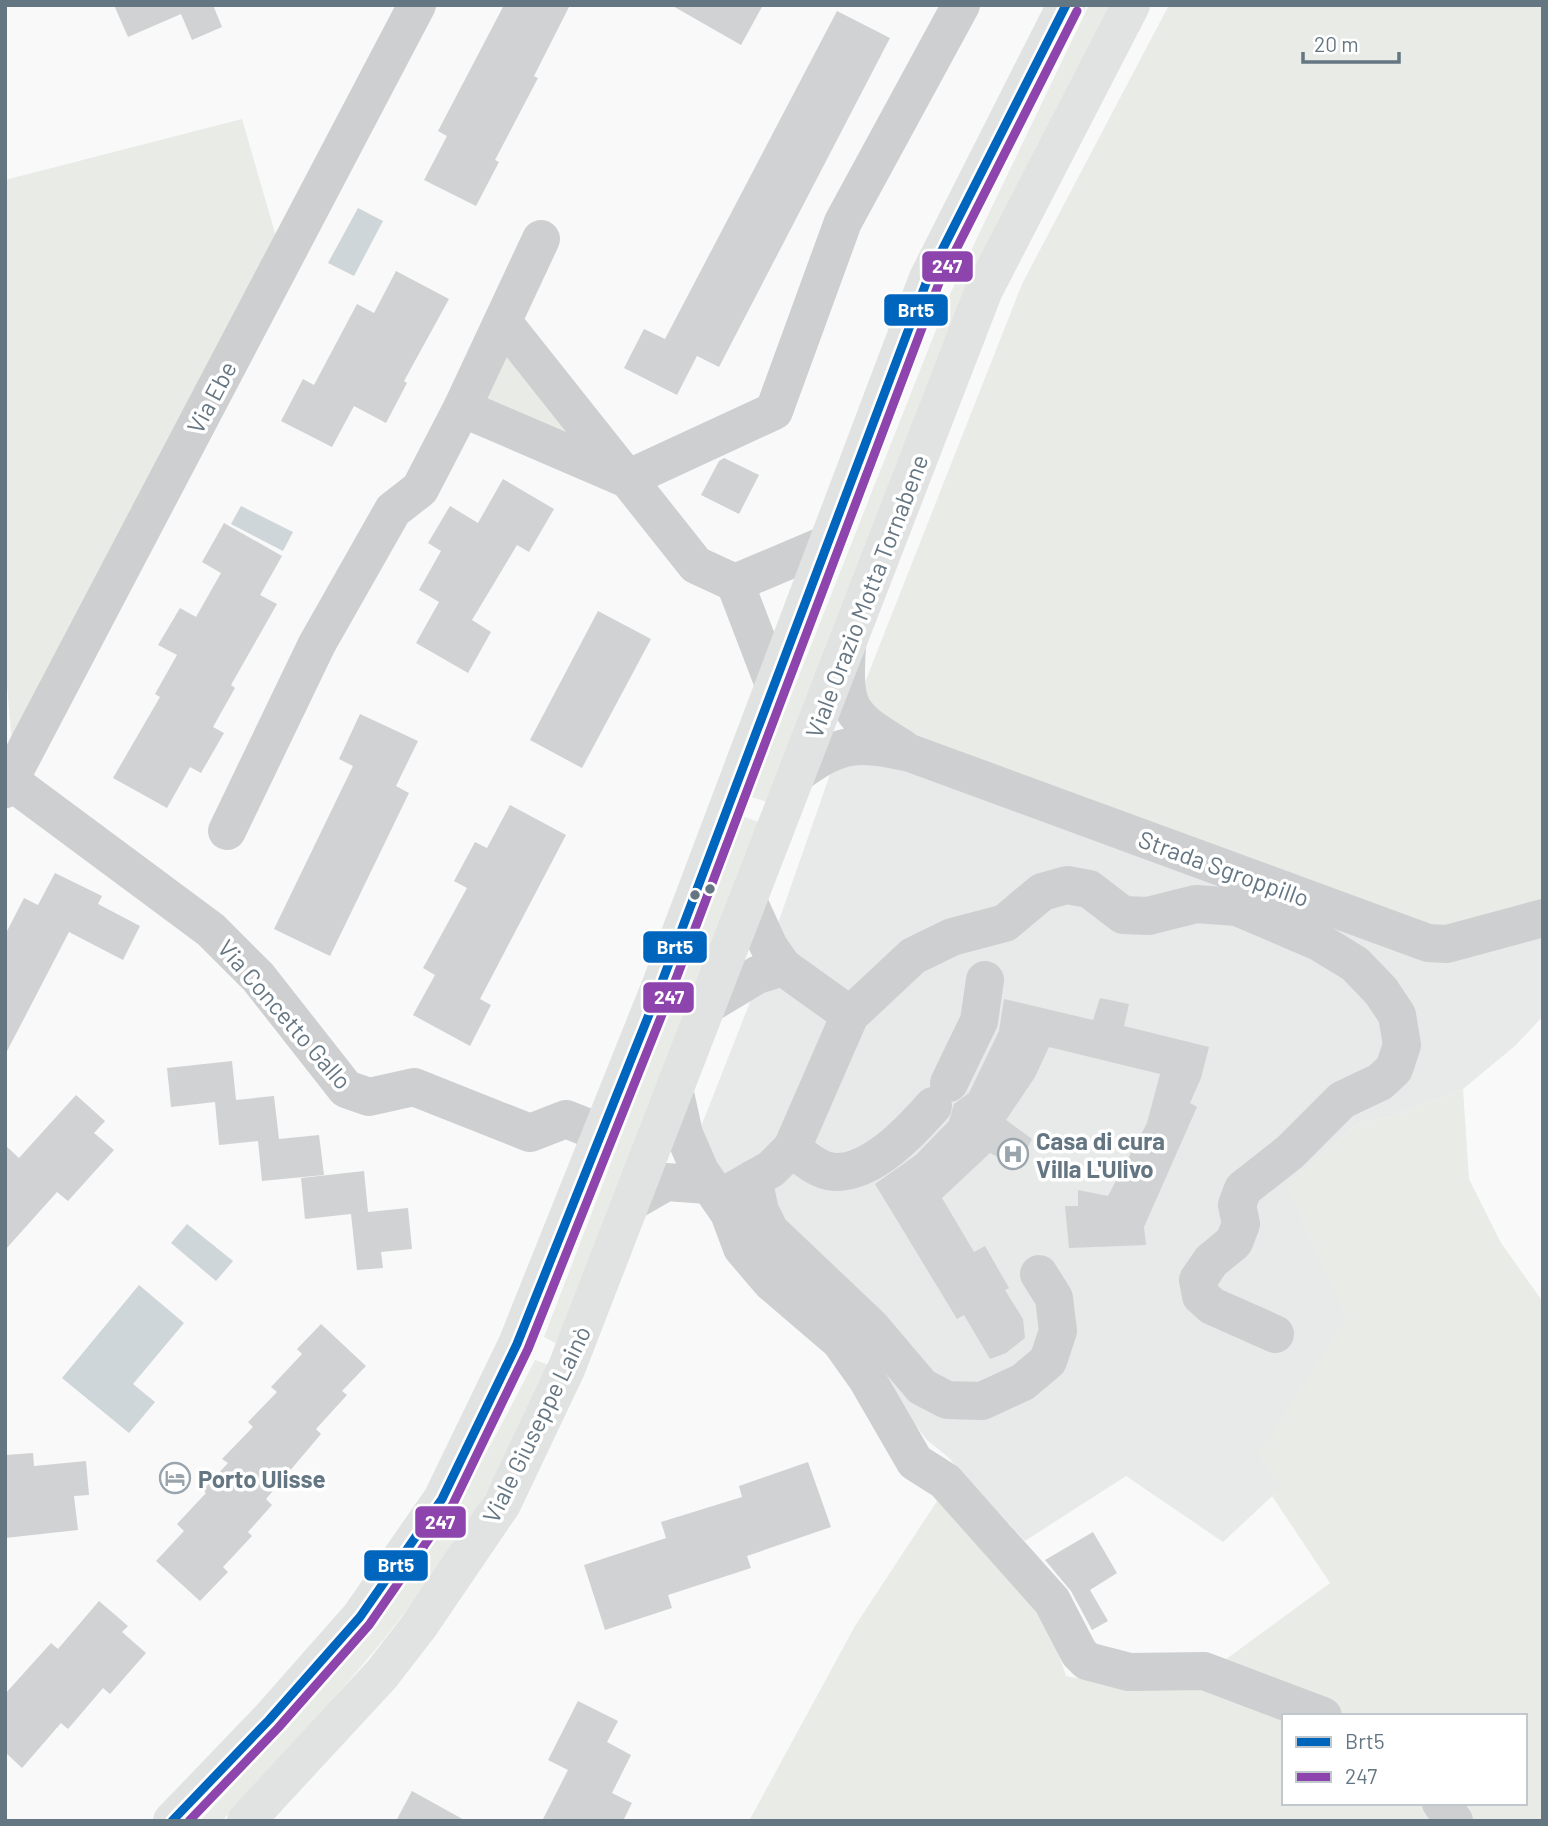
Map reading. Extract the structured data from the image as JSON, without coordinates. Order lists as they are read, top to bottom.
{
  "streets": {
    "main road": ["Viale Orazio Motta Tornabene", "Viale Giuseppe Lainò"],
    "street": ["Via Ebe", "Strada Sgroppillo", "Via Concetto Gallo"]
  },
  "crossings": [
    ["Via Ebe", "Via Concetto Gallo"],
    ["Viale Orazio Motta Tornabene", "Viale Giuseppe Lainò"]
  ],
  "places": {
    "hospital": ["Casa di cura Villa L'Ulivo"],
    "hotel": ["Porto Ulisse"]
  },
  "lines": ["transit line Brt5", "transit line 247"],
  "legend": ["Brt5", "247"],
  "scale_bar": "20 m"
}
